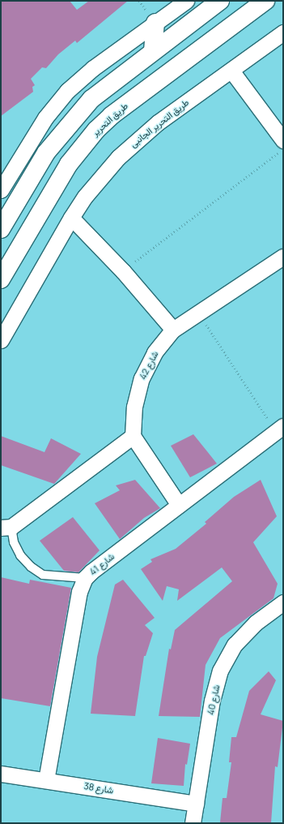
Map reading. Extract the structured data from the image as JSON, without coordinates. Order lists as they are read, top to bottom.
{
  "streets": {
    "street": [
      "طريق التحرير",
      "طريق التحرير الجانبى",
      "شارع 42",
      "شارع 41",
      "شارع 40",
      "شارع 38"
    ]
  },
  "crossings": [
    ["شارع 41", "شارع 38"],
    ["شارع 40", "شارع 38"]
  ]
}
